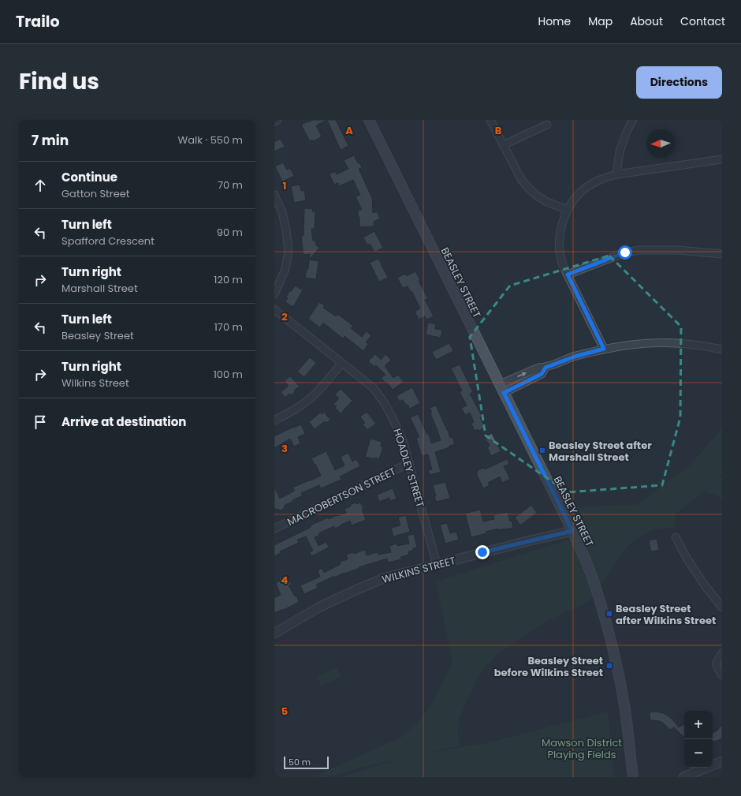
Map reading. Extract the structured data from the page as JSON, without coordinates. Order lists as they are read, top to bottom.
{
  "streets": {
    "main road": ["BEASLEY STREET"],
    "street": ["HOADLEY STREET", "MACROBERTSON STREET", "WILKINS STREET"]
  },
  "crossings": [
    ["BEASLEY STREET", "WILKINS STREET"],
    ["HOADLEY STREET", "MACROBERTSON STREET"],
    ["HOADLEY STREET", "WILKINS STREET"]
  ],
  "parks": ["Mawson District Playing Fields"],
  "places": {
    "transit": ["Beasley Street after Marshall Street", "Beasley Street after Wilkins Street", "Beasley Street before Wilkins Street"]
  },
  "scale_bar": "50 m",
  "north": "left",
  "page": {
    "header": "Trailo",
    "nav": [
      "Home",
      "Map",
      "About",
      "Contact"
    ],
    "title": "Find us",
    "buttons": "Directions",
    "heading": ["7 min", "Walk · 550 m"],
    "list": [
      ["Continue", "Gatton Street", "70 m"],
      ["Turn left", "Spafford Crescent", "90 m"],
      ["Turn right", "Marshall Street", "120 m"],
      ["Turn left", "Beasley Street", "170 m"],
      ["Turn right", "Wilkins Street", "100 m"],
      "Arrive at destination"
    ],
    "map_buttons": ["+", "−"],
    "scale": "50 m"
  },
  "grid": {
    "columns": ["A", "B"],
    "rows": [
      "1",
      "2",
      "3",
      "4",
      "5"
    ]
  }
}
